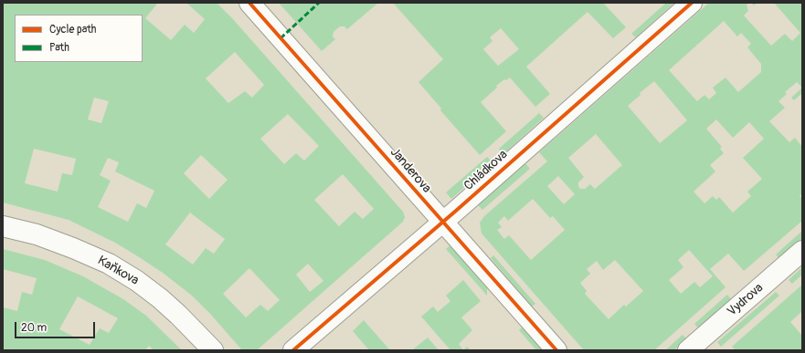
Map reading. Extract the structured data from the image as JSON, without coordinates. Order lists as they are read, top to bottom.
{
  "streets": {
    "street": [
      "Janderova",
      "Chládkova",
      "Kaňkova",
      "Vydrova"
    ]
  },
  "crossings": [
    ["Janderova", "Chládkova"]
  ],
  "legend": ["Cycle path", "Path"],
  "scale_bar": "20 m"
}
